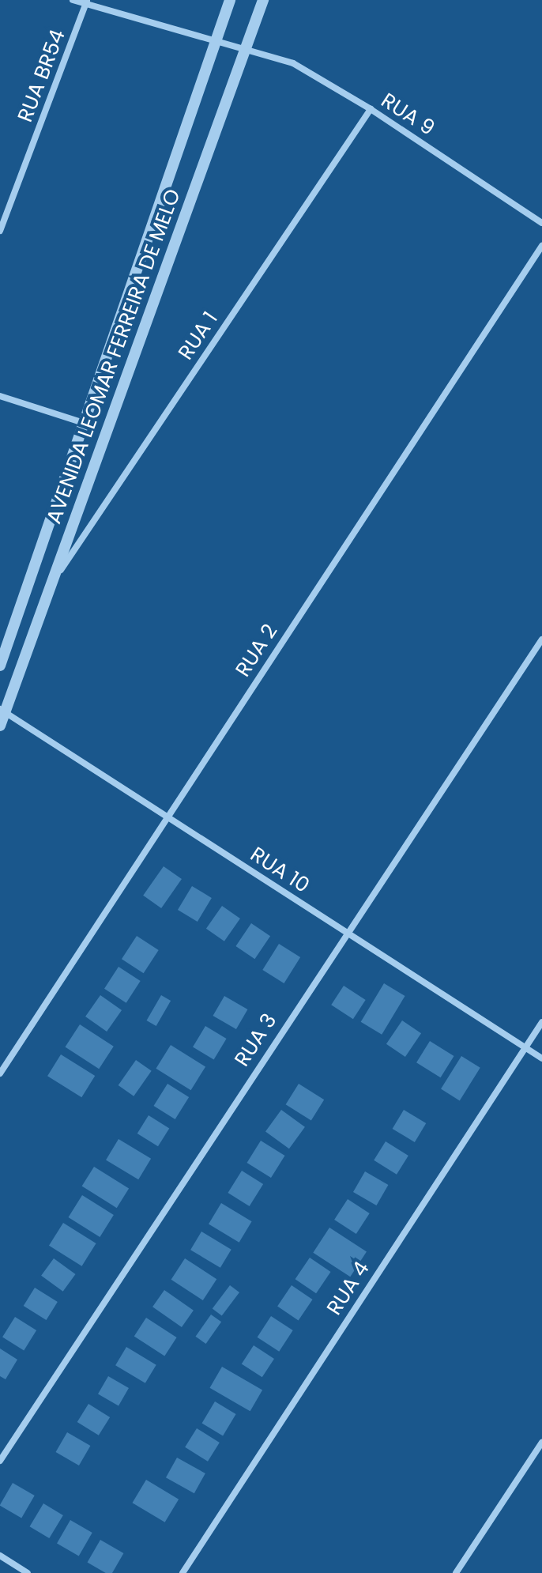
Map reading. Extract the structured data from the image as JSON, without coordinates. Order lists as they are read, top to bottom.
{
  "streets": {
    "street": [
      "RUA BR54",
      "RUA 9",
      "RUA 1",
      "AVENIDA LEOMAR FERREIRA DE MELO",
      "RUA 2",
      "RUA 10",
      "RUA 3",
      "RUA 4"
    ]
  },
  "crossings": [
    ["RUA BR54", "RUA 9"],
    ["RUA 9", "RUA 1"],
    ["RUA 9", "AVENIDA LEOMAR FERREIRA DE MELO"],
    ["RUA 1", "AVENIDA LEOMAR FERREIRA DE MELO"],
    ["AVENIDA LEOMAR FERREIRA DE MELO", "RUA 10"],
    ["RUA 2", "RUA 10"],
    ["RUA 10", "RUA 3"],
    ["RUA 10", "RUA 4"]
  ]
}
